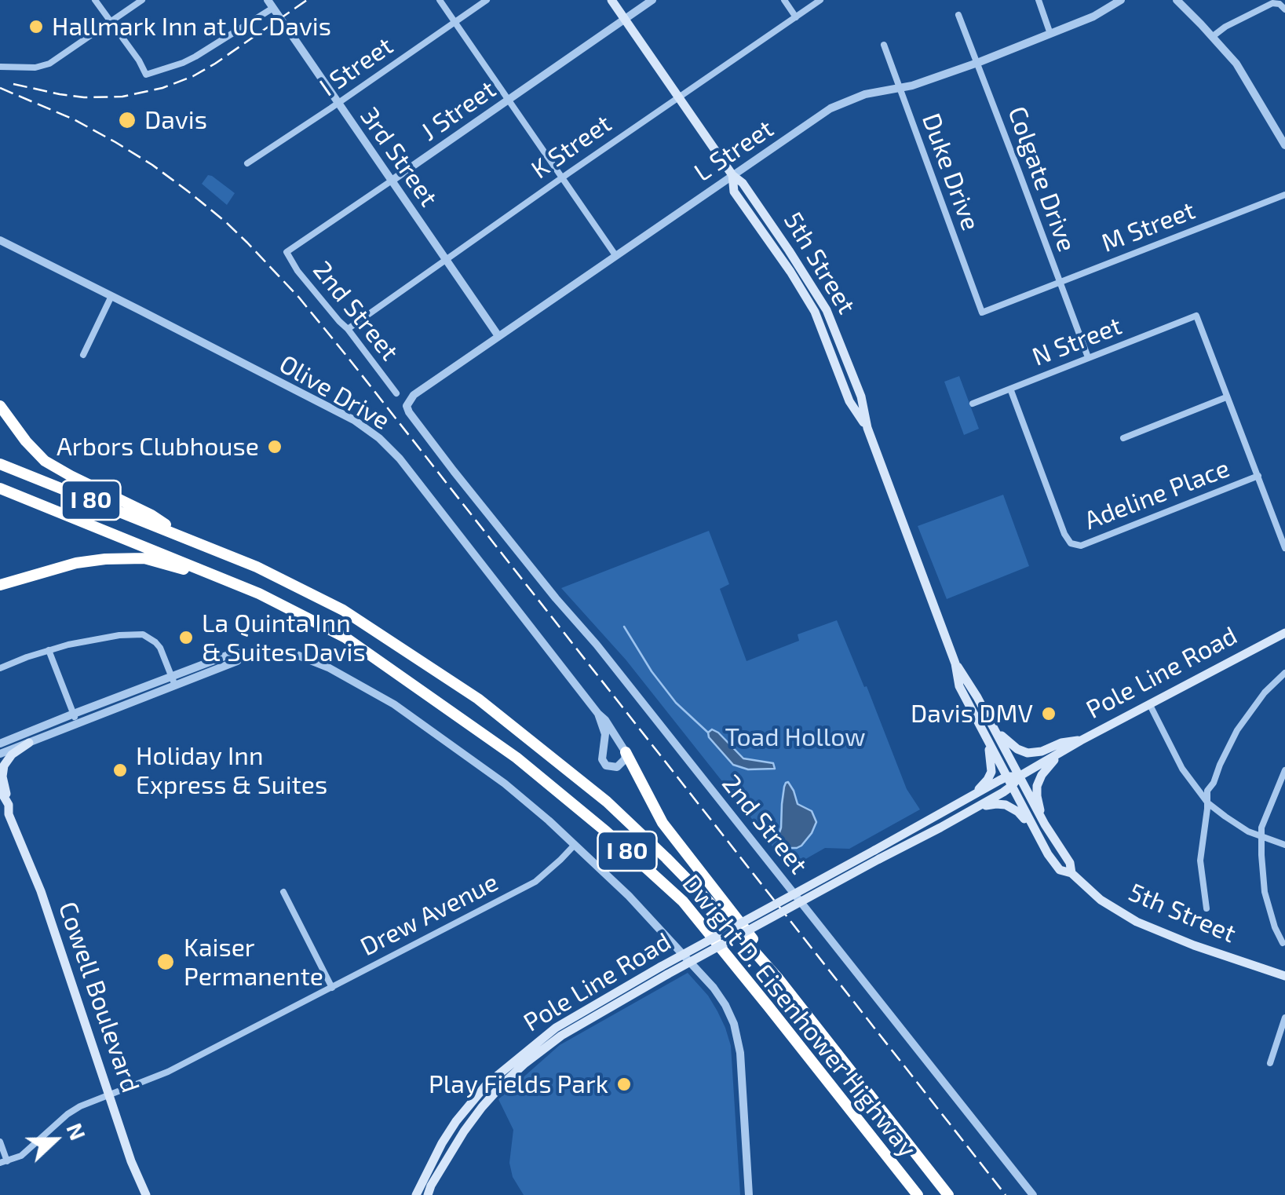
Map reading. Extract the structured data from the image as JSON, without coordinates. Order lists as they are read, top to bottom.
{
  "streets": {
    "highway": ["I 80", "Dwight D. Eisenhower Highway"],
    "main road": ["5th Street", "Pole Line Road", "Cowell Boulevard"],
    "street": [
      "I Street",
      "J Street",
      "K Street",
      "L Street",
      "3rd Street",
      "Duke Drive",
      "Colgate Drive",
      "M Street",
      "2nd Street",
      "N Street",
      "Olive Drive",
      "Adeline Place",
      "Drew Avenue"
    ]
  },
  "crossings": [
    ["I Street", "3rd Street"],
    ["J Street", "3rd Street"],
    ["J Street", "5th Street"],
    ["J Street", "2nd Street"],
    ["K Street", "3rd Street"],
    ["K Street", "5th Street"],
    ["K Street", "2nd Street"],
    ["L Street", "3rd Street"],
    ["L Street", "Duke Drive"],
    ["L Street", "Colgate Drive"],
    ["L Street", "5th Street"],
    ["L Street", "2nd Street"],
    ["Duke Drive", "M Street"],
    ["Colgate Drive", "M Street"],
    ["Colgate Drive", "N Street"],
    ["5th Street", "Pole Line Road"],
    ["N Street", "Adeline Place"],
    ["Drew Avenue", "Cowell Boulevard"]
  ],
  "parks": ["Toad Hollow"],
  "places": [
    "Hallmark Inn at UC Davis",
    "Davis",
    "Arbors Clubhouse",
    "La Quinta Inn & Suites Davis",
    "Davis DMV",
    "Holiday Inn Express & Suites",
    "Kaiser Permanente",
    "Play Fields Park"
  ],
  "north": "right"
}
